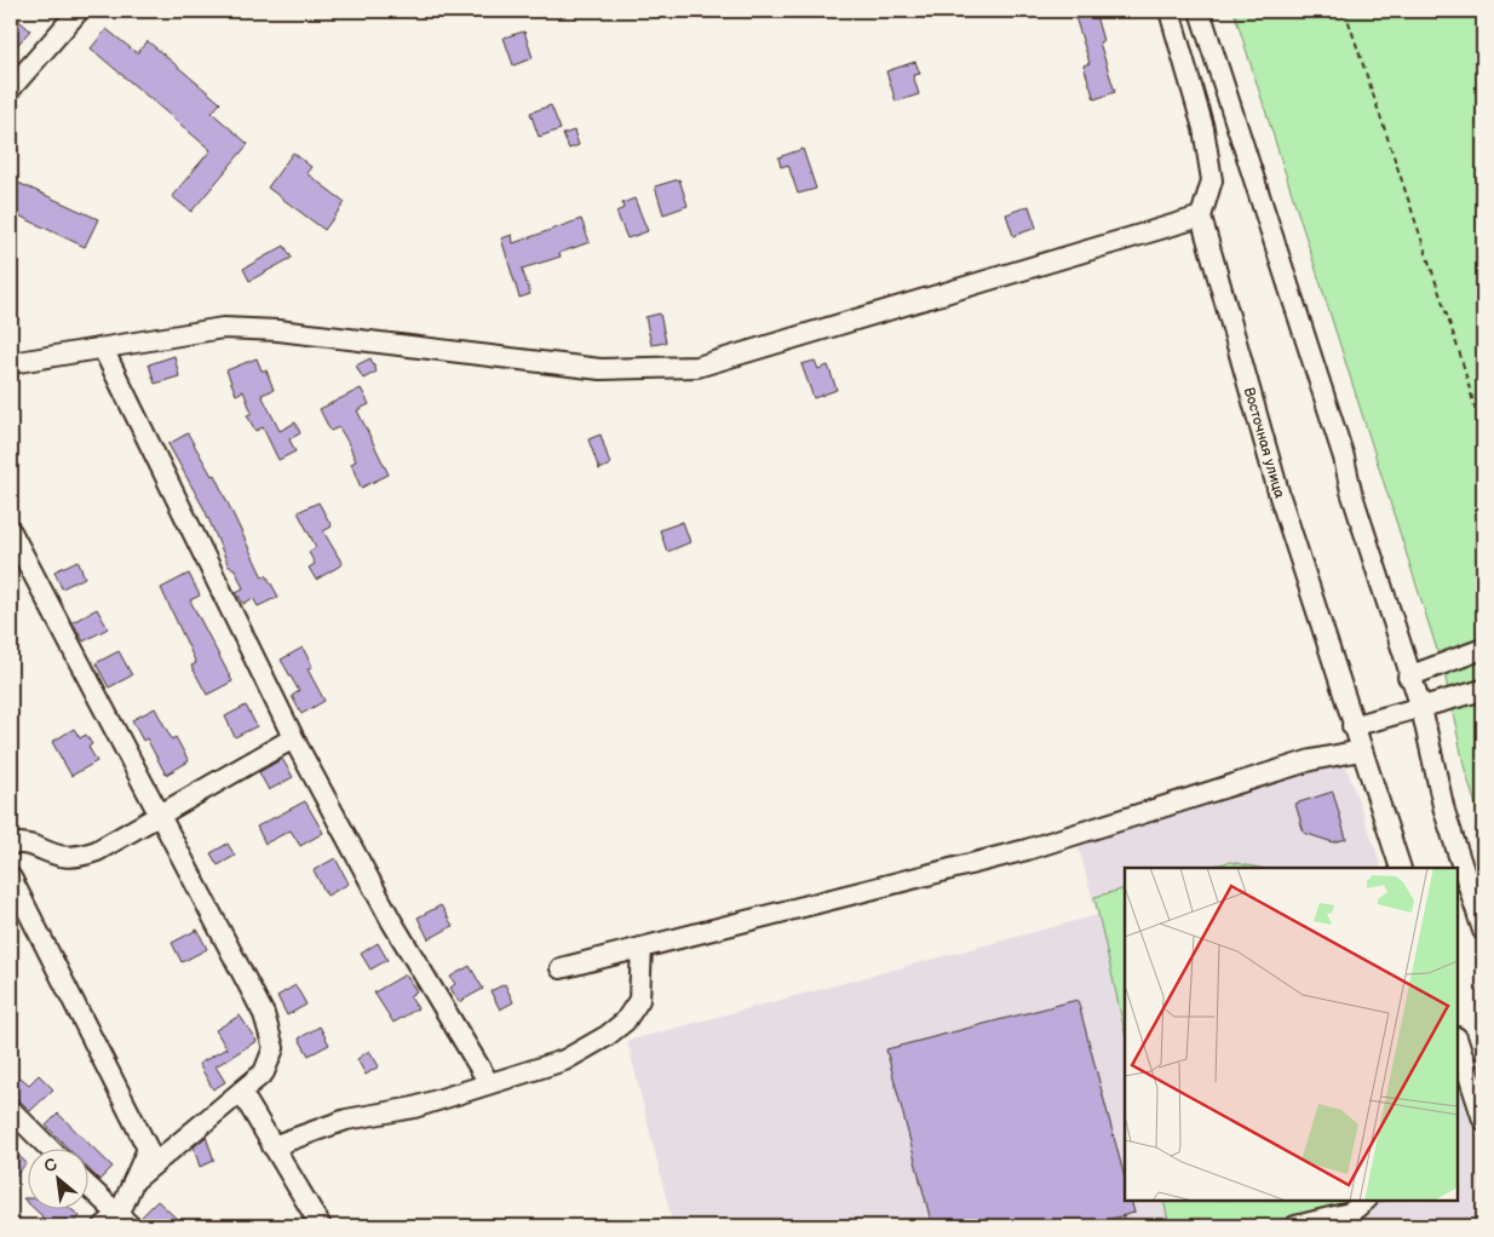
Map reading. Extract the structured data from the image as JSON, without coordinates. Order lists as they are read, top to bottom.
{
  "streets": {
    "street": ["Восточная улица"]
  },
  "north": "top left"
}
